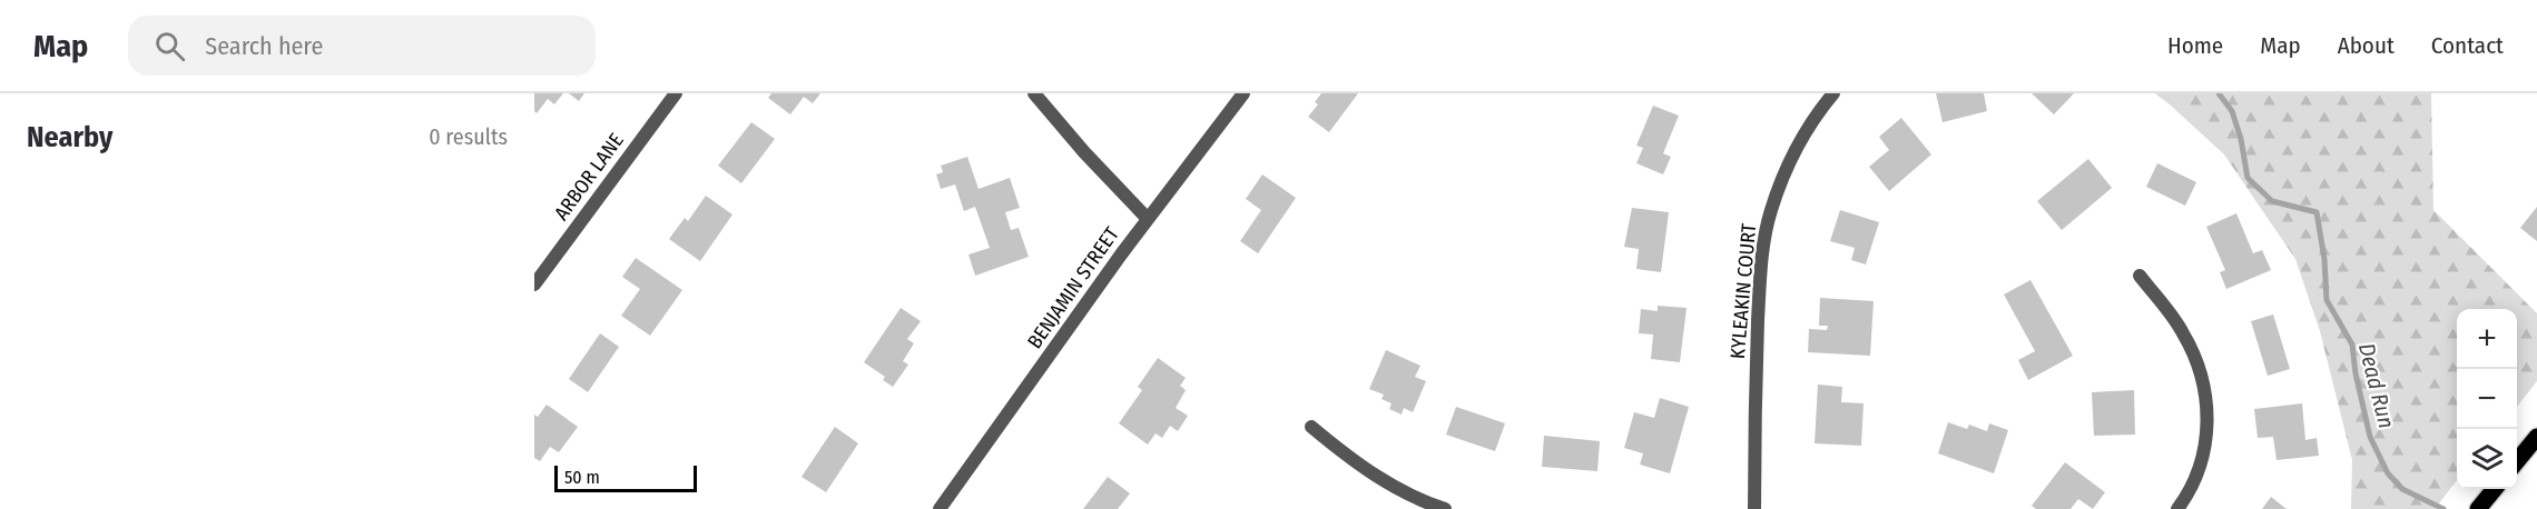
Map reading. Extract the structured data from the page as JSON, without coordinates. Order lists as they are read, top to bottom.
{
  "streets": {
    "street": ["ARBOR LANE", "BENJAMIN STREET", "KYLEAKIN COURT"]
  },
  "water": ["Dead Run"],
  "scale_bar": "50 m",
  "page": {
    "header": "Map",
    "search": "Search here",
    "nav": [
      "Home",
      "Map",
      "About",
      "Contact"
    ],
    "heading": ["Nearby", "0 results"],
    "map_buttons": ["+", "−"],
    "scale": "50 m"
  }
}
